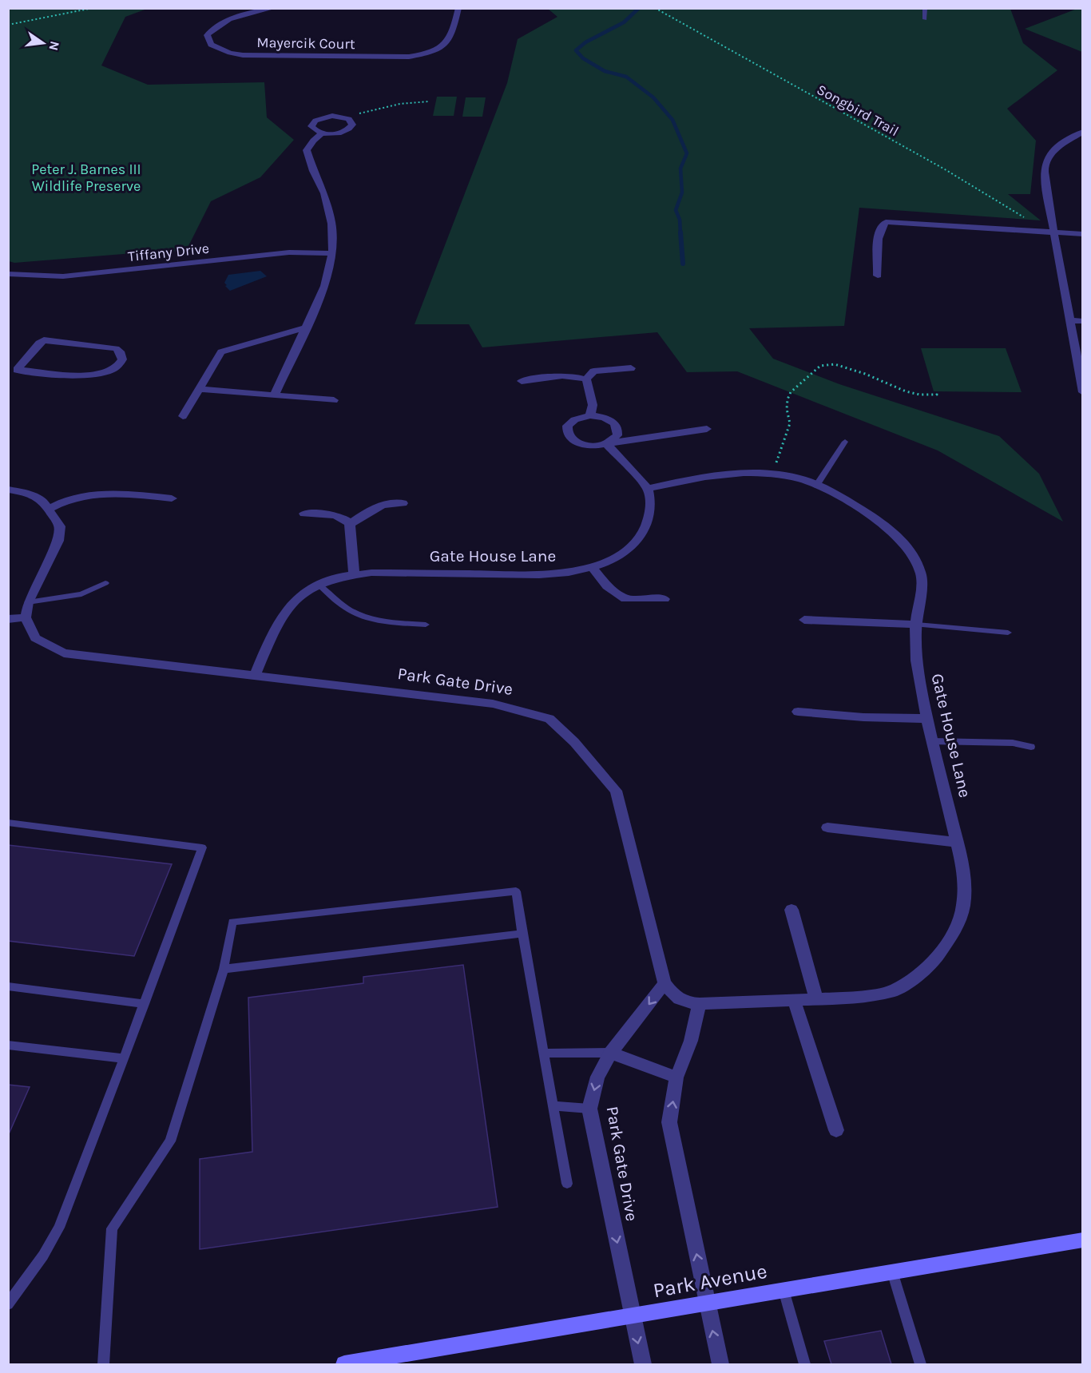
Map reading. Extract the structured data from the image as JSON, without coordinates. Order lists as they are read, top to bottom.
{
  "streets": {
    "street": [
      "Mayercik Court",
      "Tiffany Drive",
      "Gate House Lane",
      "Park Gate Drive",
      "Park Avenue"
    ],
    "path": ["Songbird Trail"]
  },
  "crossings": [
    ["Gate House Lane", "Park Gate Drive"],
    ["Park Gate Drive", "Park Avenue"]
  ],
  "parks": ["Peter J. Barnes III Wildlife Preserve"],
  "north": "right"
}
